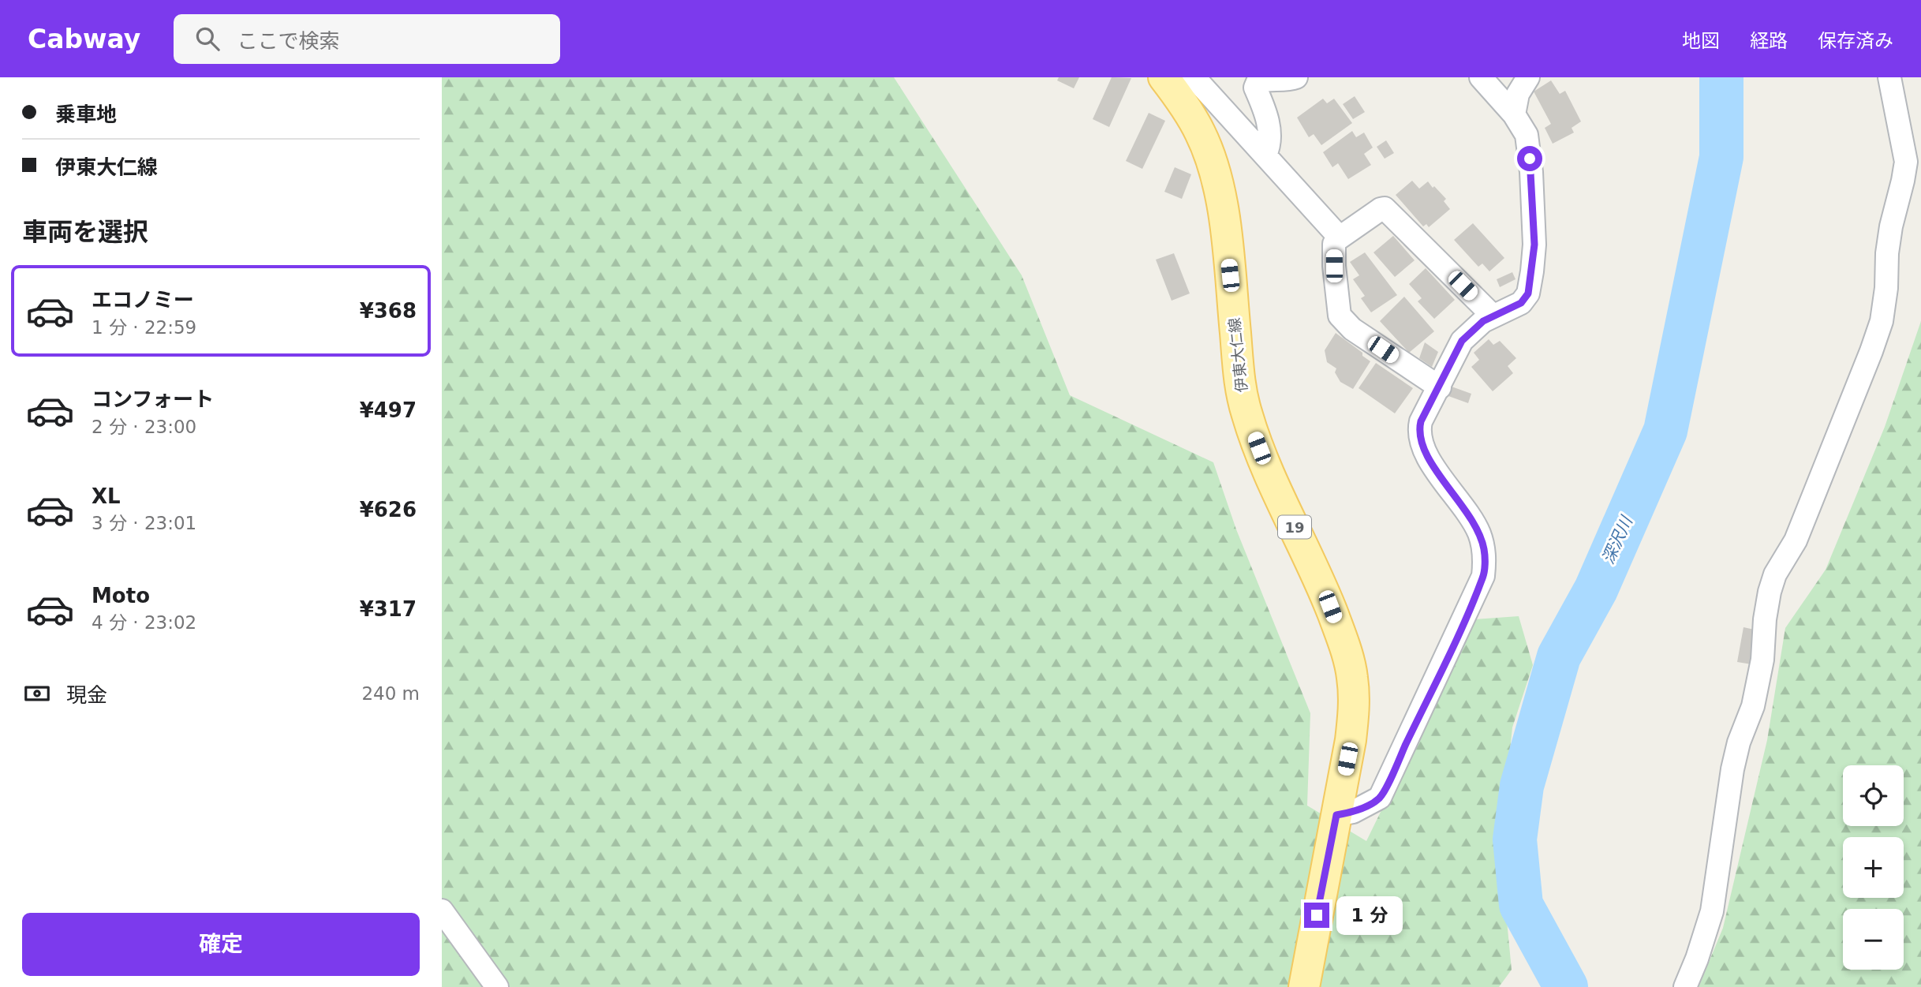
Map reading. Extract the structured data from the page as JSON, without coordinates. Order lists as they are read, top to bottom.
{
  "streets": {
    "main road": ["伊東大仁線", "19"]
  },
  "water": ["深沢川"],
  "page": {
    "header": "Cabway",
    "search": "ここで検索",
    "nav": ["地図", "経路", "保存済み"],
    "banner": ["乗車地", "伊東大仁線"],
    "heading": "車両を選択",
    "list": [
      {
        "name": "エコノミー",
        "note": "1 分 · 22:59",
        "value": "¥368"
      },
      {
        "name": "コンフォート",
        "note": "2 分 · 23:00",
        "value": "¥497"
      },
      {
        "name": "XL",
        "note": "3 分 · 23:01",
        "value": "¥626"
      },
      {
        "name": "Moto",
        "note": "4 分 · 23:02",
        "value": "¥317"
      }
    ],
    "pay": ["現金", "240 m"],
    "map_buttons": ["+", "−"],
    "bubble": "1 分",
    "buttons": "確定"
  }
}
